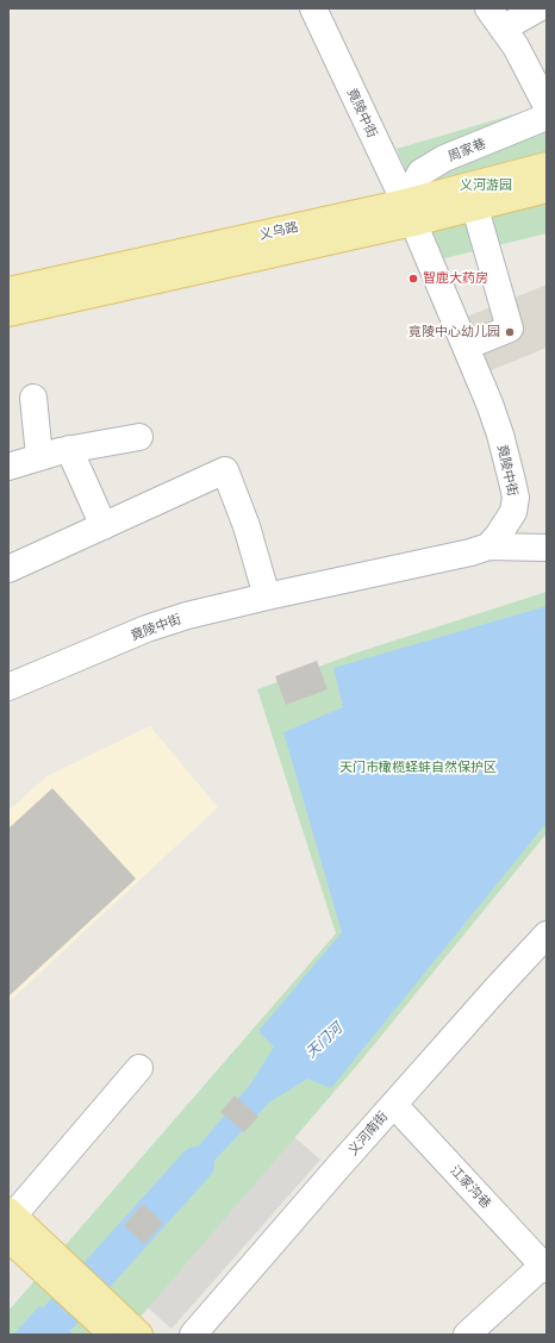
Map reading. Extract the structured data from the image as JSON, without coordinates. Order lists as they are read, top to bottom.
{
  "streets": {
    "main road": ["义乌路"],
    "street": [
      "竟陵中街",
      "周家巷",
      "义河南街",
      "江家沟巷"
    ]
  },
  "crossings": [
    ["竟陵中街", "周家巷"],
    ["竟陵中街", "义乌路"],
    ["周家巷", "义乌路"],
    ["义河南街", "江家沟巷"]
  ],
  "water": ["天门河"],
  "parks": ["义河游园", "天门市橄榄蛏蚌自然保护区"],
  "places": ["智鹿大药房", "竟陵中心幼儿园"]
}
